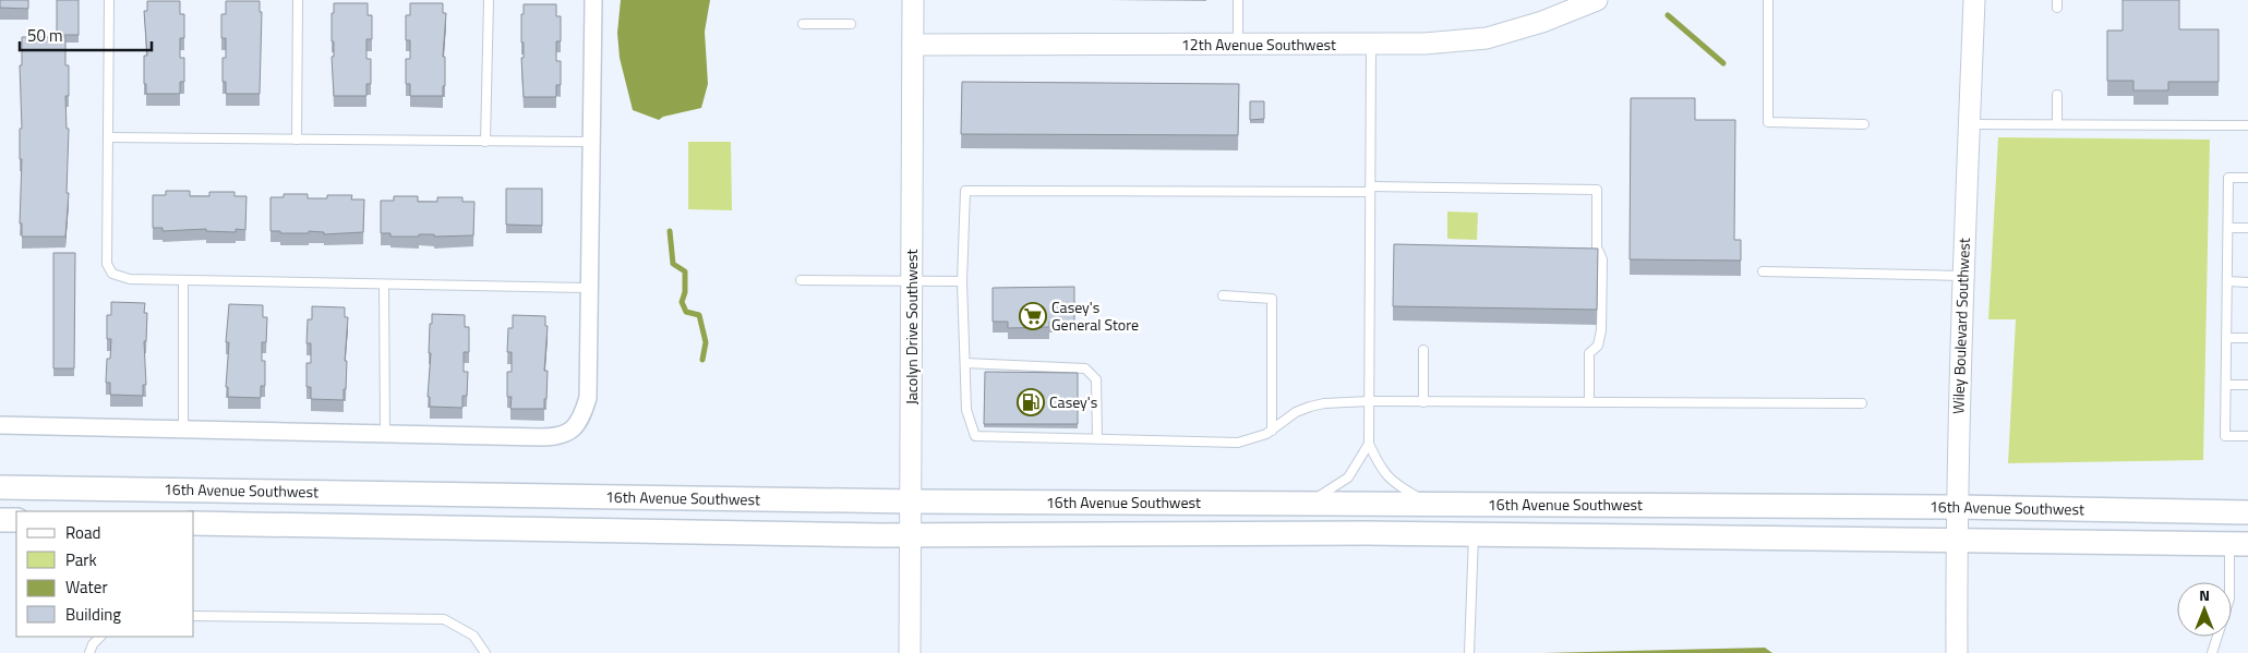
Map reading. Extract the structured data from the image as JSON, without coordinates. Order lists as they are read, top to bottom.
{
  "streets": {
    "main road": ["16th Avenue Southwest"],
    "street": ["12th Avenue Southwest", "Wiley Boulevard Southwest", "Jacolyn Drive Southwest"]
  },
  "crossings": [
    ["12th Avenue Southwest", "Jacolyn Drive Southwest"],
    ["Wiley Boulevard Southwest", "16th Avenue Southwest"],
    ["Jacolyn Drive Southwest", "16th Avenue Southwest"]
  ],
  "places": {
    "supermarket": ["Casey's General Store"],
    "fuel station": ["Casey's"]
  },
  "legend": [
    "Road",
    "Park",
    "Water",
    "Building"
  ],
  "scale_bar": "50 m",
  "north": "top"
}
